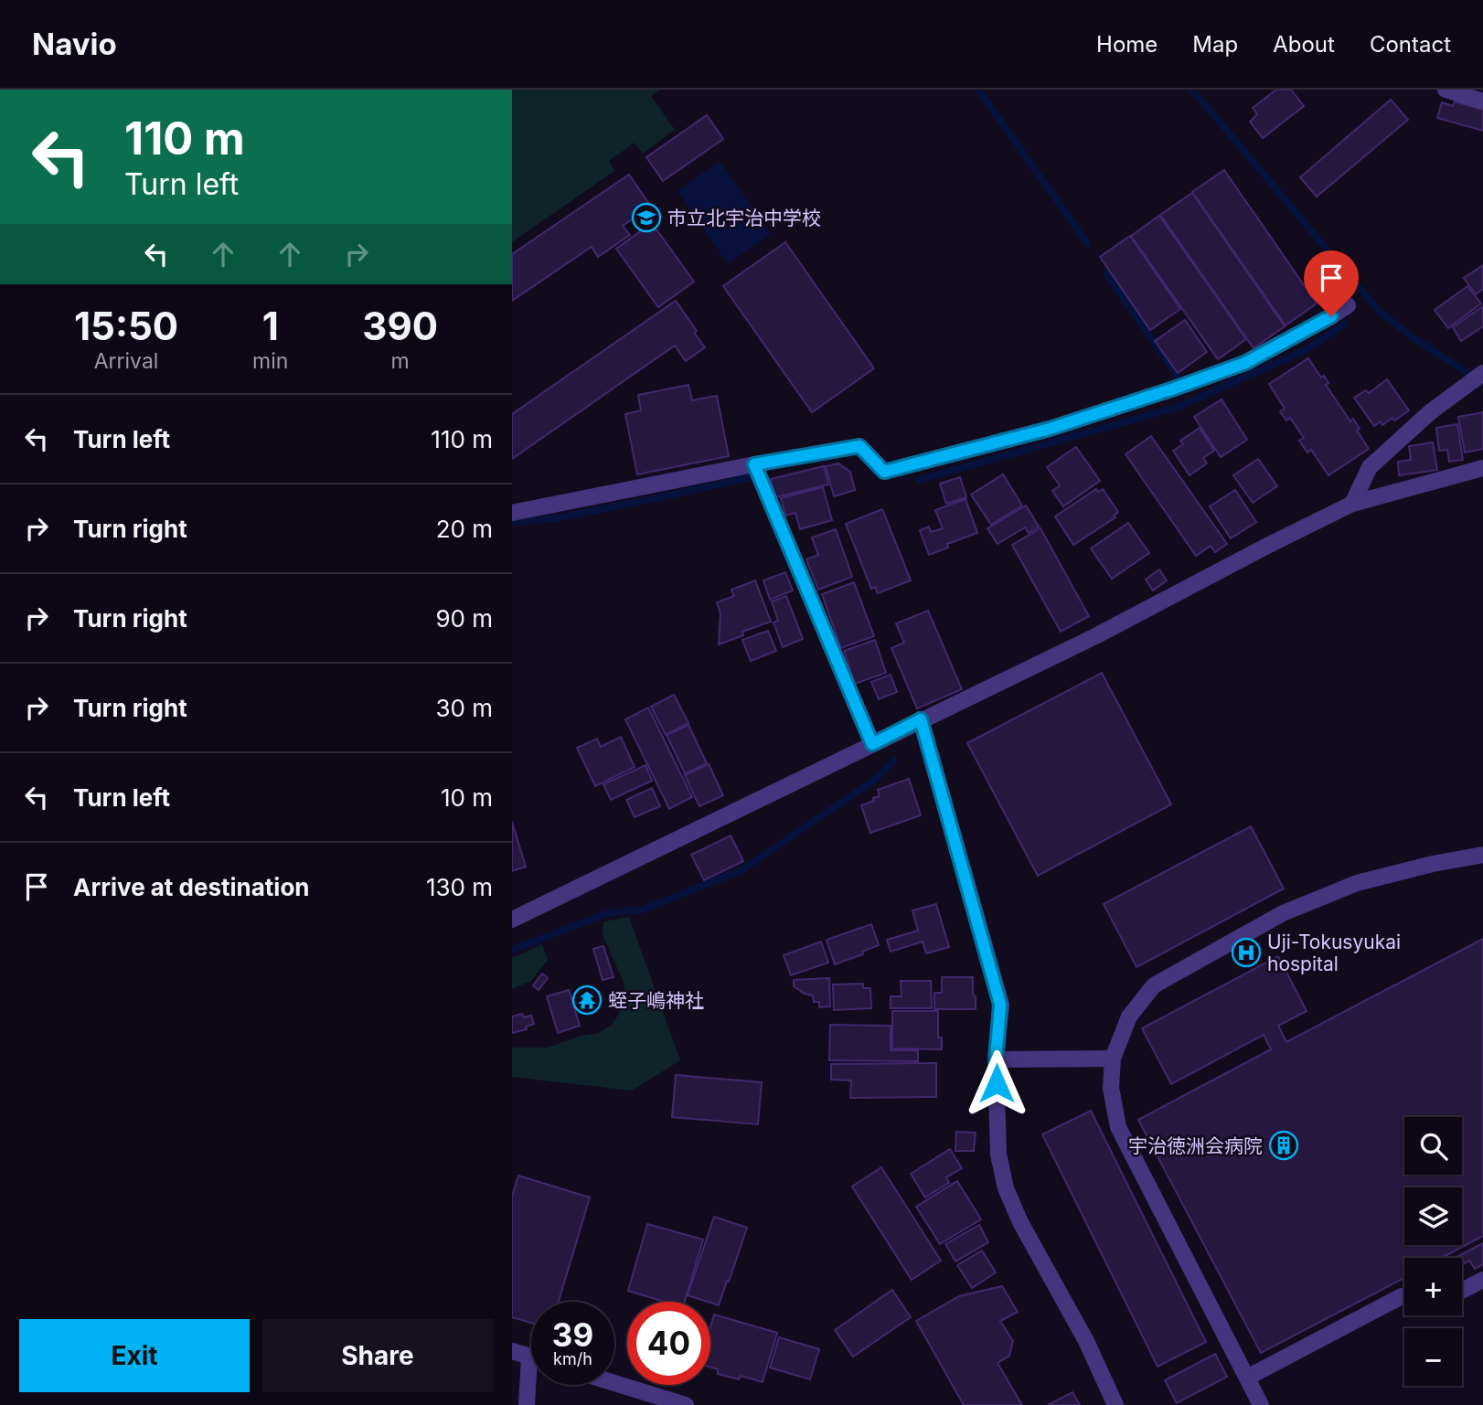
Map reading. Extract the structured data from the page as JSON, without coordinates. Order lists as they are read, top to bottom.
{
  "places": {
    "school or university": ["市立北宇治中学校"],
    "hospital": ["Uji-Tokusyukai hospital"],
    "temple": ["蛭子嶋神社"],
    "building": ["宇治徳洲会病院"]
  },
  "page": {
    "header": "Navio",
    "nav": [
      "Home",
      "Map",
      "About",
      "Contact"
    ],
    "turn": ["110 m", "Turn left"],
    "eta": [
      "15:50",
      "Arrival",
      "1",
      "min",
      "390",
      "m"
    ],
    "list": [
      {
        "name": "Turn left",
        "value": "110 m"
      },
      {
        "name": "Turn right",
        "value": "20 m"
      },
      {
        "name": "Turn right",
        "value": "90 m"
      },
      {
        "name": "Turn right",
        "value": "30 m"
      },
      {
        "name": "Turn left",
        "value": "10 m"
      },
      {
        "name": "Arrive at destination",
        "value": "130 m"
      }
    ],
    "map_buttons": ["+", "−"],
    "speed": "39 km/h",
    "limit": "40",
    "buttons": ["Exit", "Share"]
  }
}
